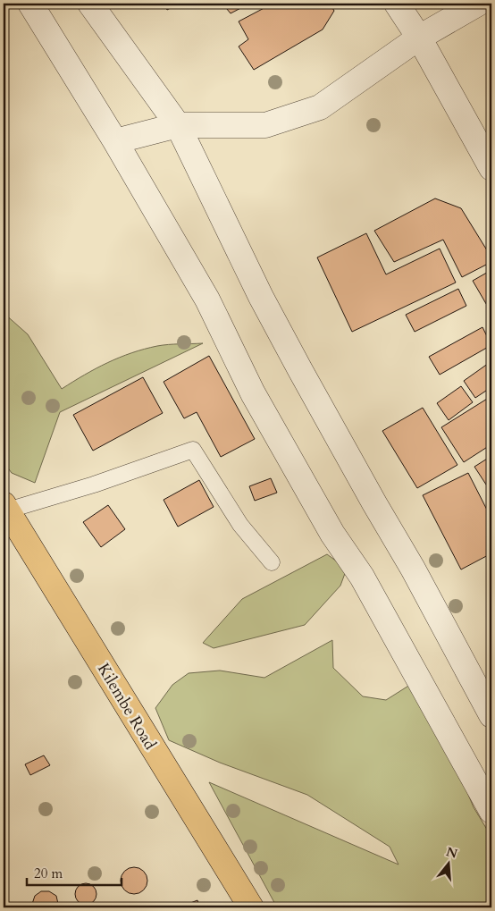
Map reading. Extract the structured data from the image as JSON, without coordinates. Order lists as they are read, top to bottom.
{
  "streets": {
    "main road": ["Kilembe Road"]
  },
  "scale_bar": "20 m",
  "north": "top"
}
